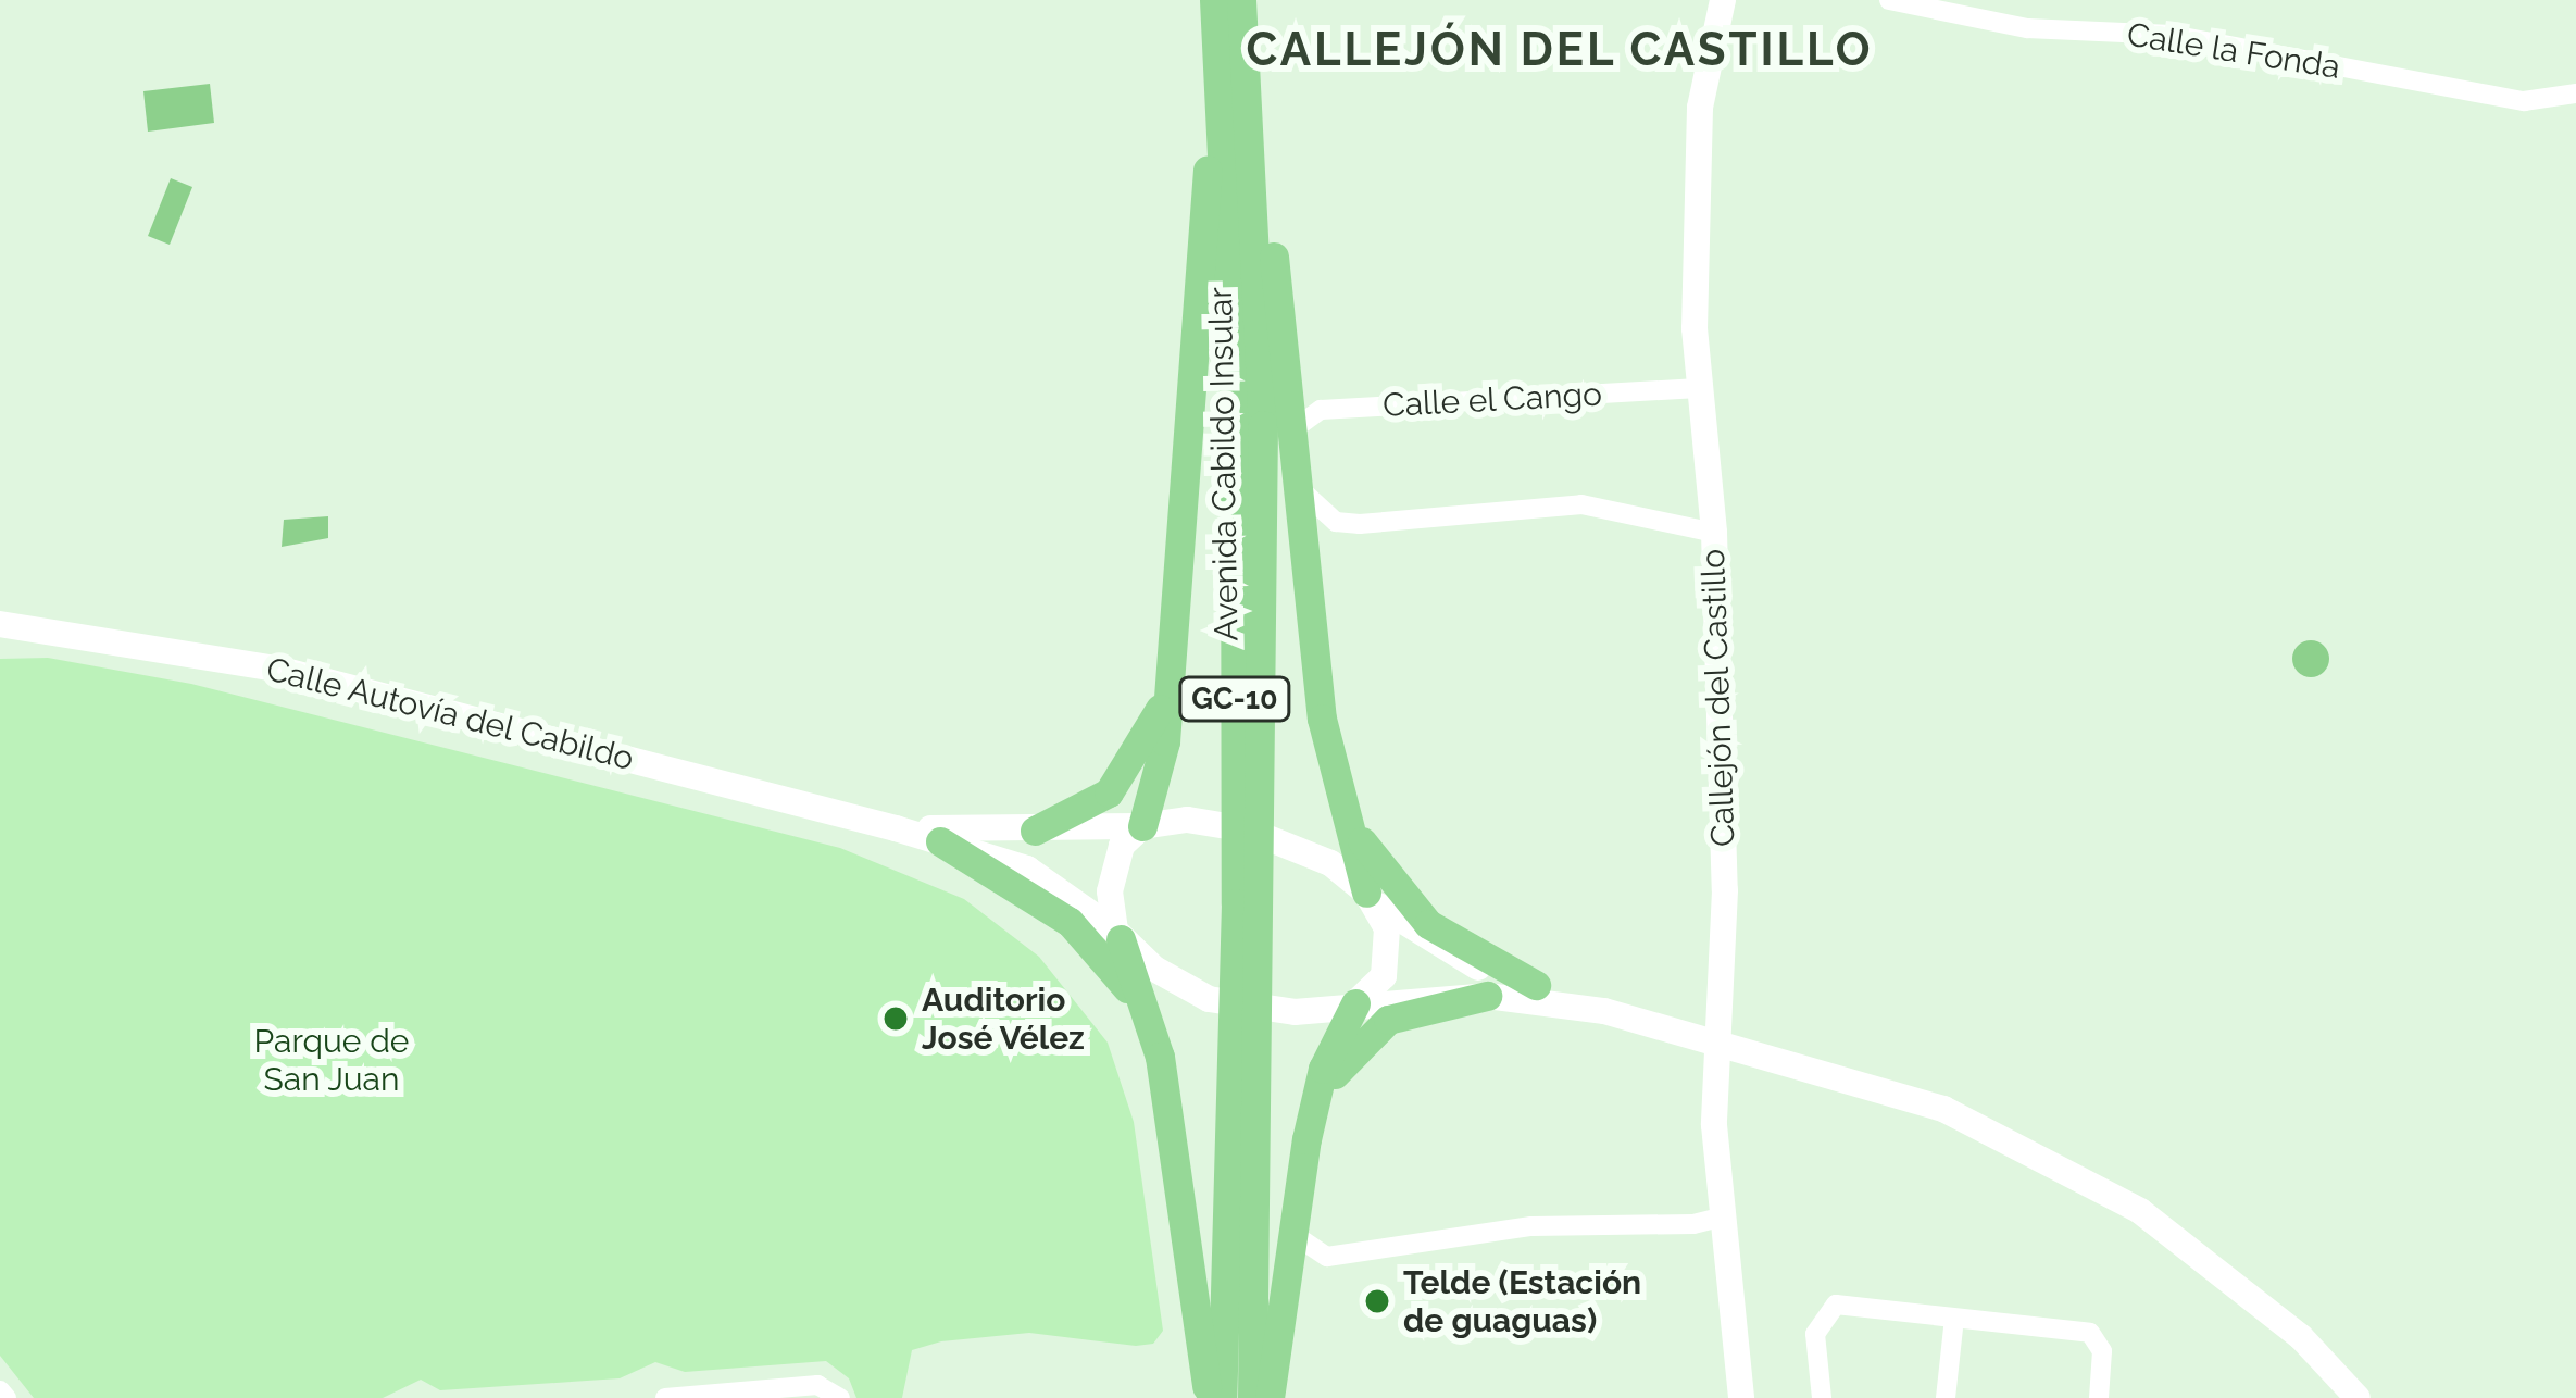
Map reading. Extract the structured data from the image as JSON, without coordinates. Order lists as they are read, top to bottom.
{
  "streets": {
    "main road": [
      "Avenida Cabildo Insular",
      "Callejón del Castillo",
      "GC-10",
      "Calle Autovía del Cabildo"
    ],
    "street": ["Calle la Fonda", "Calle el Cango"]
  },
  "crossings": [
    ["Calle el Cango", "Callejón del Castillo"]
  ],
  "districts": ["CALLEJÓN DEL CASTILLO"],
  "parks": ["Parque de San Juan"],
  "places": ["Auditorio José Vélez", "Telde (Estación de guaguas)"]
}
